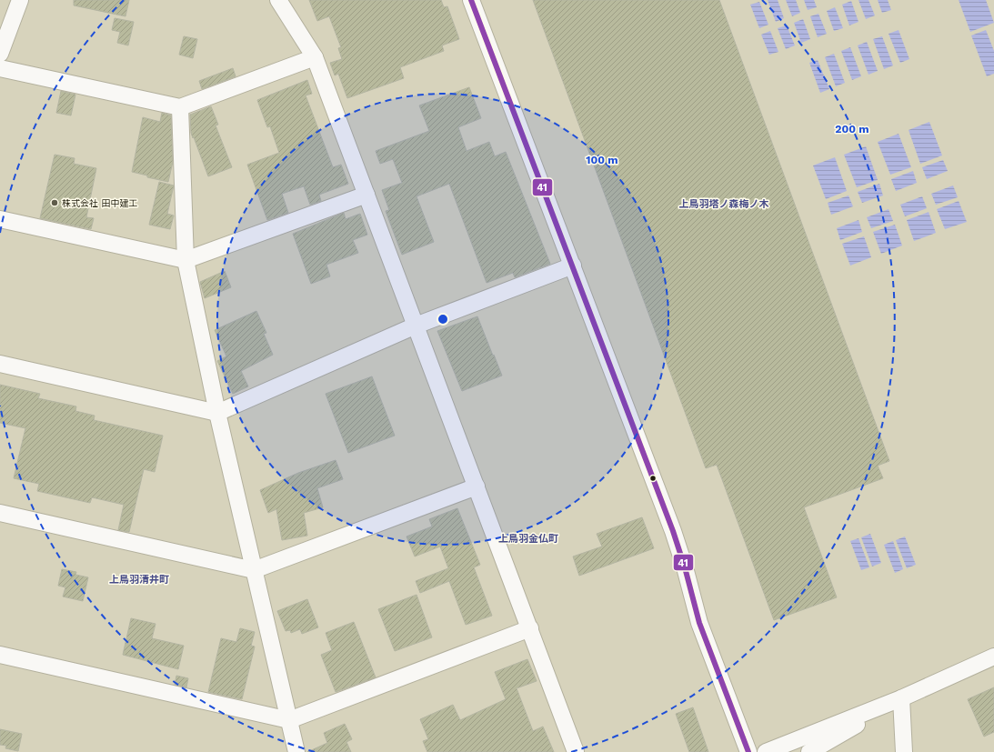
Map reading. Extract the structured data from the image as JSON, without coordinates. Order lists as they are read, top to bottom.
{
  "districts": ["上鳥羽塔ノ森梅ノ木", "上鳥羽金仏町", "上鳥羽清井町"],
  "places": ["株式会社 田中建工"],
  "lines": ["transit line 41"],
  "rings": ["200 m", "100 m"]
}
